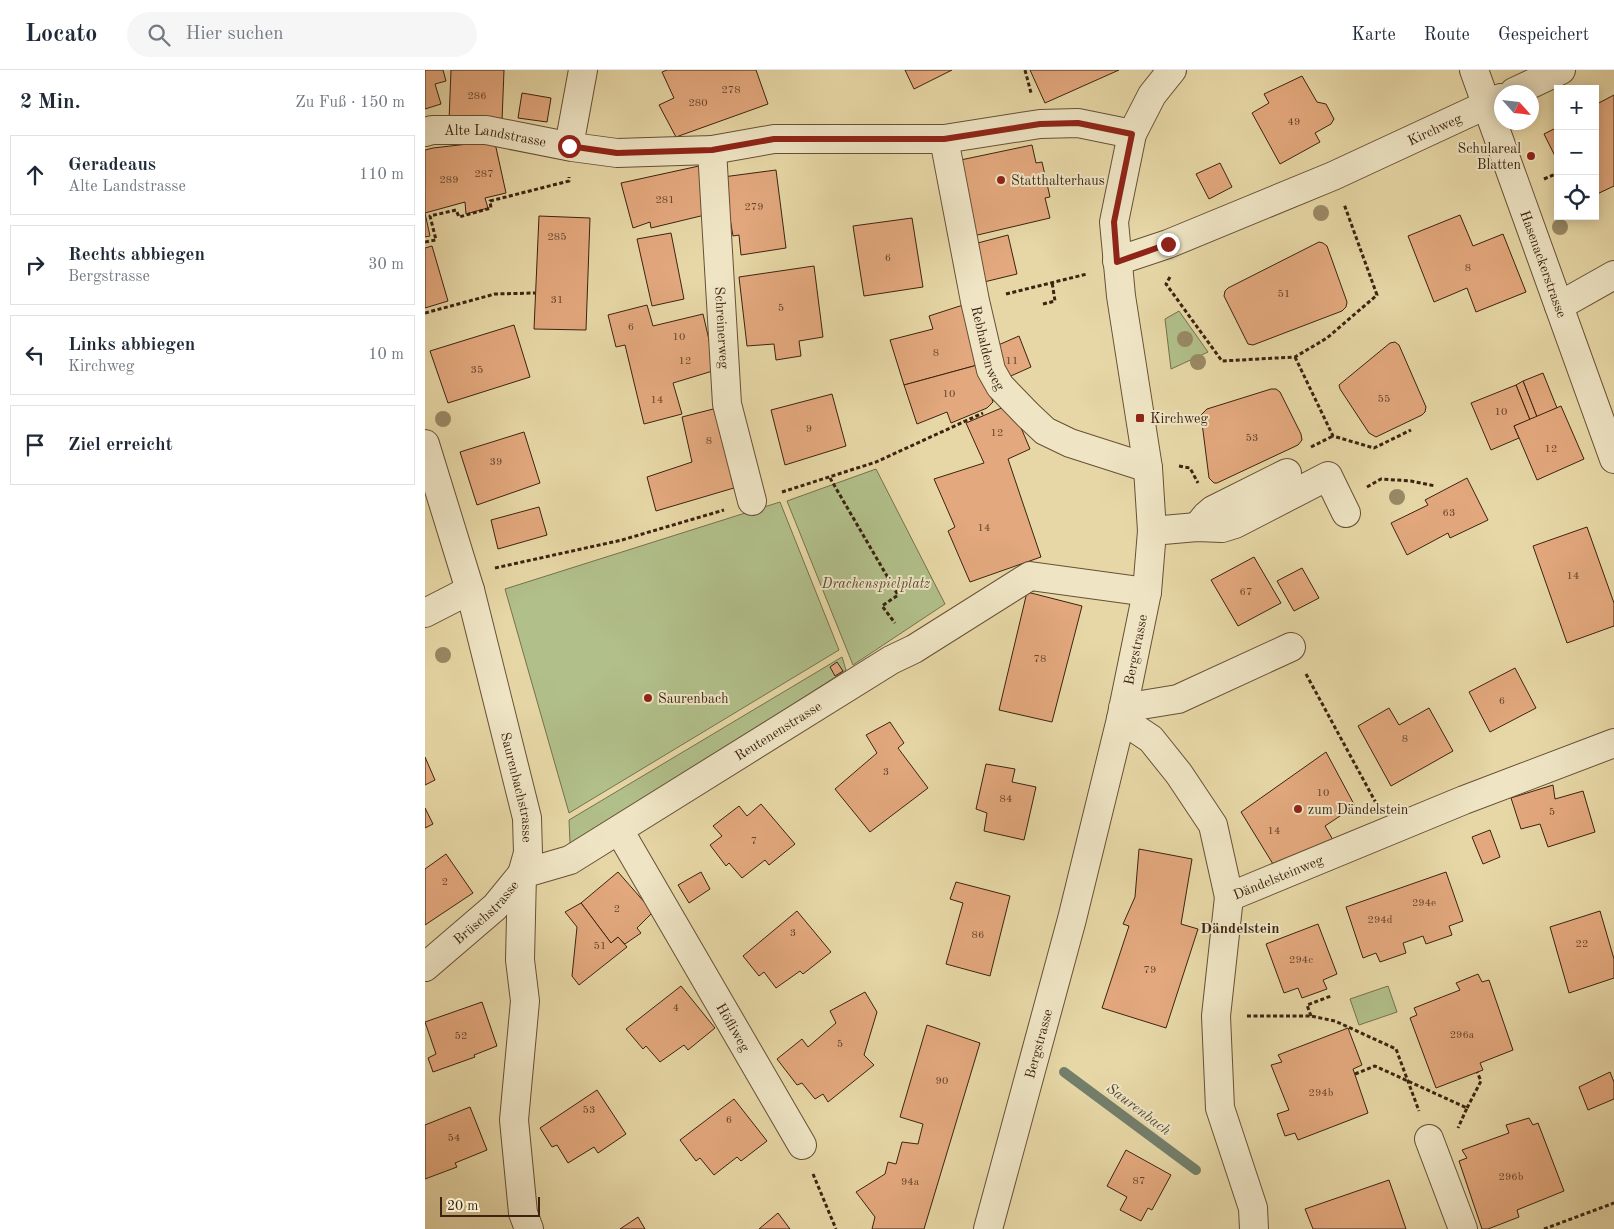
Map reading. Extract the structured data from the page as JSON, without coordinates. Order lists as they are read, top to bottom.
{
  "streets": {
    "street": [
      "Kirchweg",
      "Alte Landstrasse",
      "Hasenackerstrasse",
      "Schreinerweg",
      "Rebhaldenweg",
      "Bergstrasse",
      "Reutenenstrasse",
      "Saurenbachstrasse",
      "Dändelsteinweg",
      "Brüschstrasse",
      "Höfliweg"
    ]
  },
  "crossings": [
    ["Kirchweg", "Hasenackerstrasse"],
    ["Kirchweg", "Bergstrasse"],
    ["Alte Landstrasse", "Schreinerweg"],
    ["Alte Landstrasse", "Rebhaldenweg"],
    ["Alte Landstrasse", "Bergstrasse"],
    ["Rebhaldenweg", "Bergstrasse"],
    ["Bergstrasse", "Reutenenstrasse"],
    ["Reutenenstrasse", "Saurenbachstrasse"],
    ["Reutenenstrasse", "Brüschstrasse"],
    ["Reutenenstrasse", "Höfliweg"],
    ["Saurenbachstrasse", "Brüschstrasse"]
  ],
  "districts": ["Dändelstein"],
  "water": ["Saurenbach"],
  "parks": ["Drachenspielplatz"],
  "places": {
    "other": [
      "Schulareal Blatten",
      "Statthalterhaus",
      "Saurenbach",
      "zum Dändelstein"
    ],
    "transit": ["Kirchweg"]
  },
  "house_numbers": [
    "278",
    "286",
    "280",
    "49",
    "287",
    "289",
    "281",
    "279",
    "285",
    "6",
    "8",
    "51",
    "31",
    "5",
    "6",
    "10",
    "8",
    "12",
    "11",
    "35",
    "10",
    "55",
    "14",
    "10",
    "9",
    "12",
    "53",
    "8",
    "12",
    "39",
    "63",
    "14",
    "14",
    "67",
    "78",
    "6",
    "8",
    "3",
    "10",
    "84",
    "5",
    "14",
    "7",
    "2",
    "294e",
    "2",
    "294d",
    "3",
    "86",
    "22",
    "51",
    "294c",
    "79",
    "4",
    "296a",
    "52",
    "5",
    "90",
    "294b",
    "53",
    "6",
    "54",
    "296b",
    "87",
    "94a"
  ],
  "scale_bar": "20 m",
  "north": "bottom right",
  "page": {
    "header": "Locato",
    "search": "Hier suchen",
    "nav": ["Karte", "Route", "Gespeichert"],
    "heading": ["2 Min.", "Zu Fuß · 150 m"],
    "map_buttons": ["+", "−"],
    "list": [
      ["Geradeaus", "Alte Landstrasse", "110 m"],
      ["Rechts abbiegen", "Bergstrasse", "30 m"],
      ["Links abbiegen", "Kirchweg", "10 m"],
      "Ziel erreicht"
    ],
    "scale": "20 m"
  }
}
